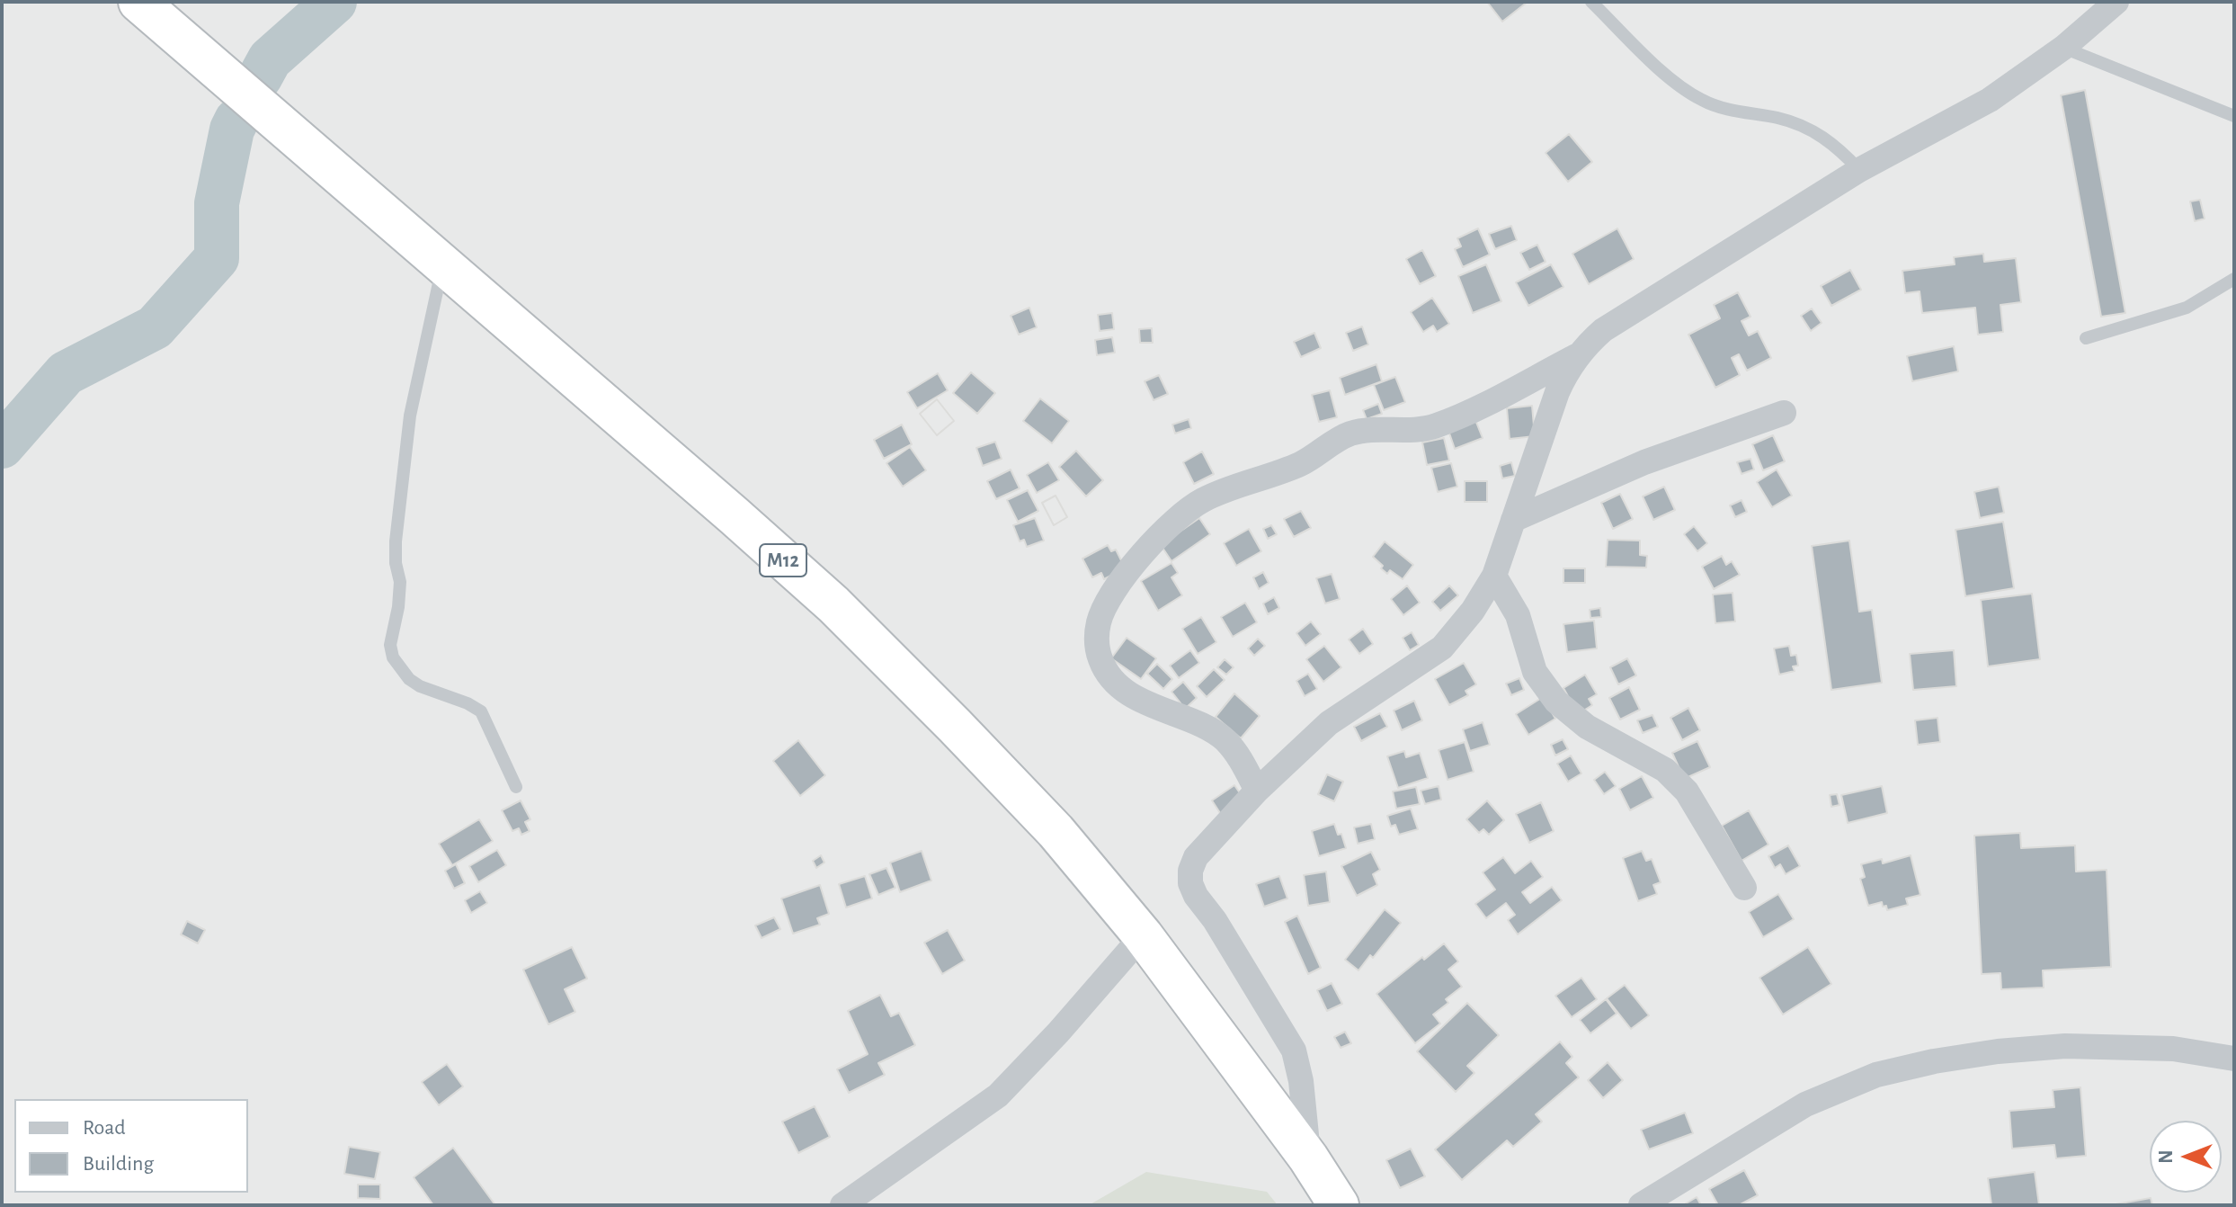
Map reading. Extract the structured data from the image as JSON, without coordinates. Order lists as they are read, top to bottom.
{
  "streets": {
    "highway": ["M12"]
  },
  "legend": ["Road", "Building"],
  "north": "left"
}
